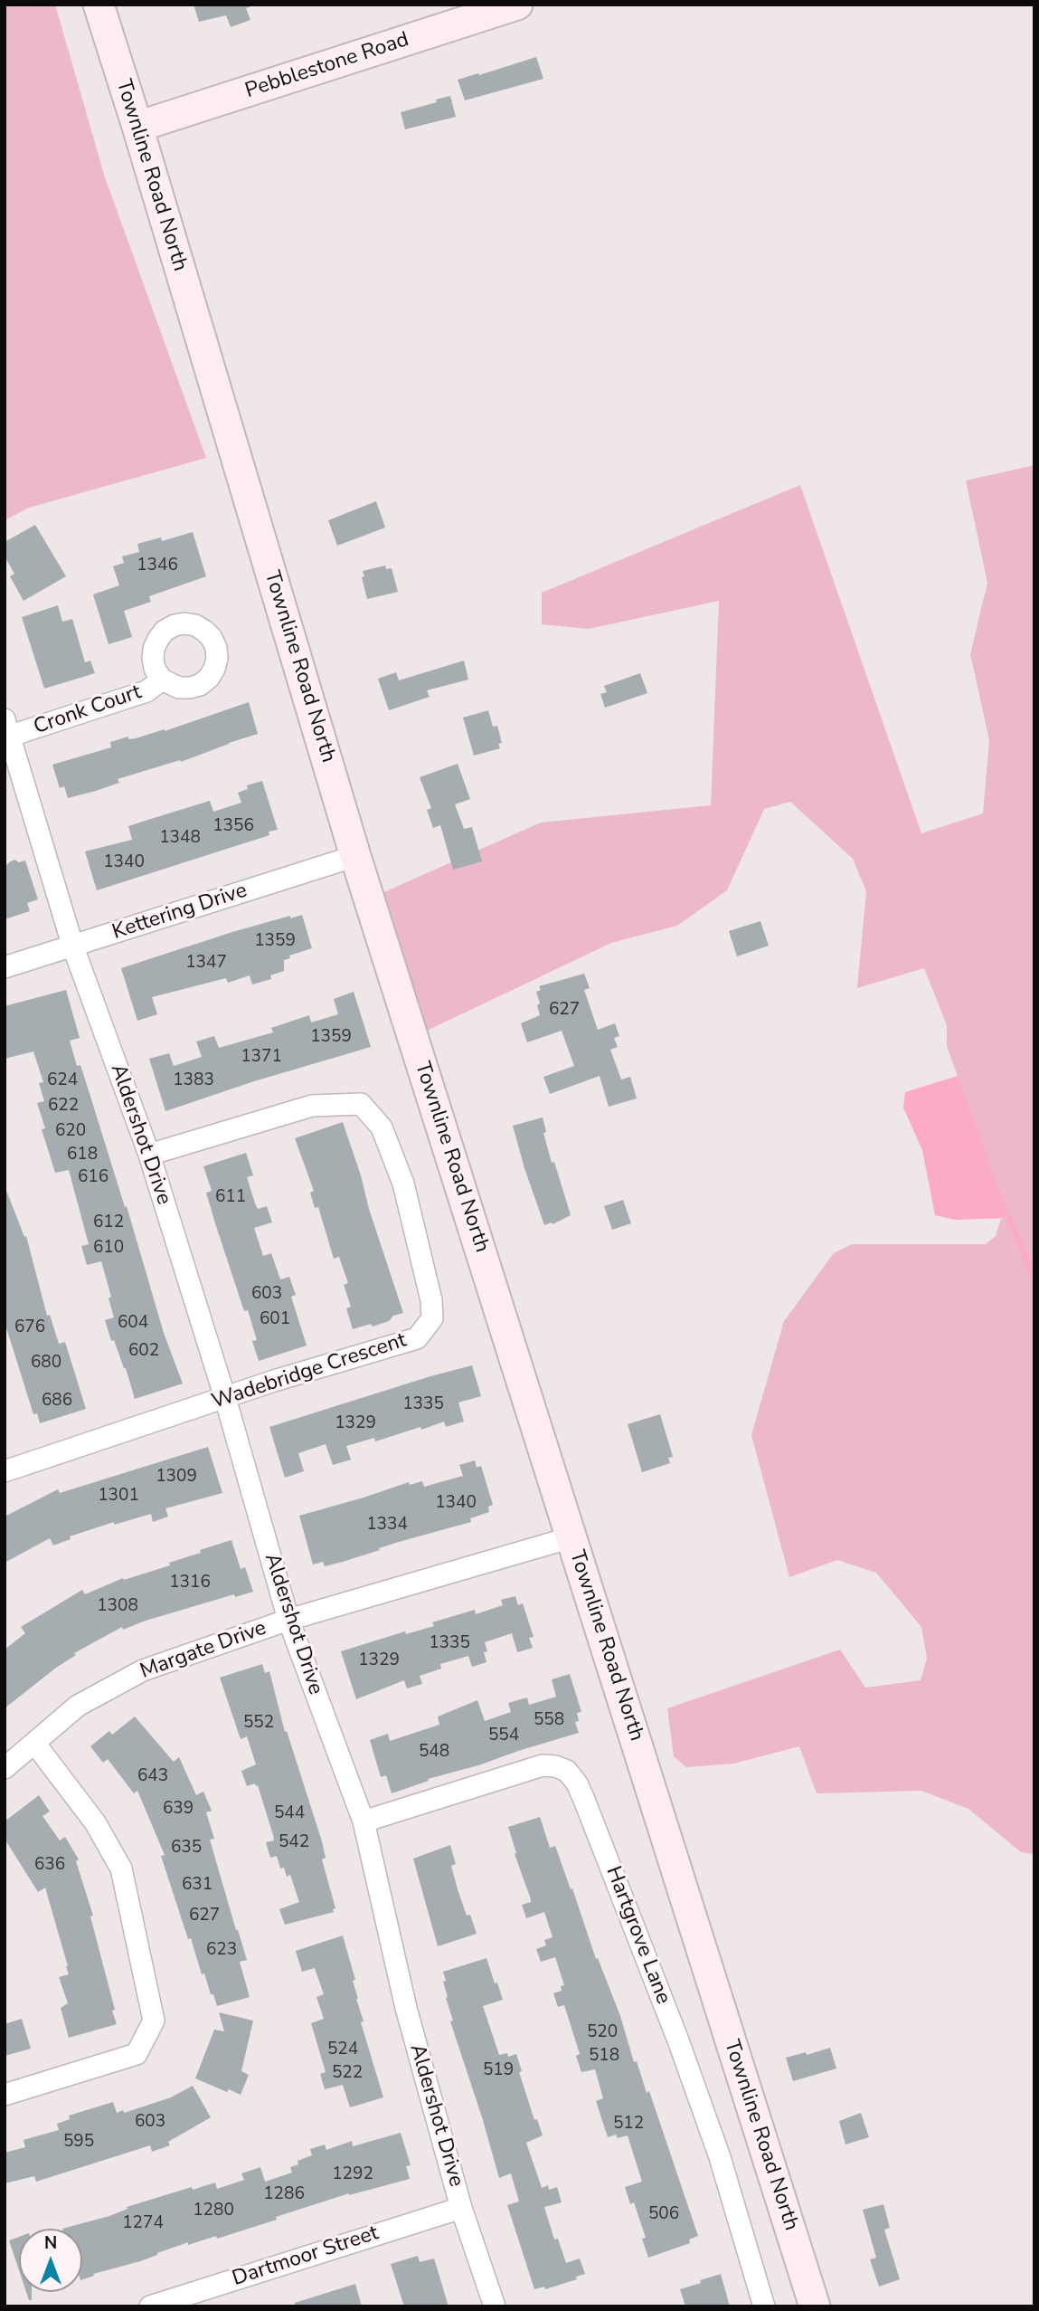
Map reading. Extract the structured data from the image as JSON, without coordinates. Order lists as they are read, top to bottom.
{
  "streets": {
    "main road": ["Pebblestone Road", "Townline Road North"],
    "street": [
      "Cronk Court",
      "Kettering Drive",
      "Aldershot Drive",
      "Wadebridge Crescent",
      "Margate Drive",
      "Hartgrove Lane",
      "Dartmoor Street"
    ]
  },
  "crossings": [
    ["Pebblestone Road", "Townline Road North"],
    ["Townline Road North", "Kettering Drive"],
    ["Townline Road North", "Margate Drive"],
    ["Cronk Court", "Aldershot Drive"],
    ["Kettering Drive", "Aldershot Drive"],
    ["Aldershot Drive", "Wadebridge Crescent"],
    ["Aldershot Drive", "Margate Drive"],
    ["Aldershot Drive", "Hartgrove Lane"],
    ["Aldershot Drive", "Dartmoor Street"]
  ],
  "house_numbers": [
    "1346",
    "1356",
    "1348",
    "1340",
    "1359",
    "1347",
    "627",
    "1359",
    "1371",
    "624",
    "1383",
    "622",
    "620",
    "618",
    "616",
    "611",
    "612",
    "610",
    "603",
    "601",
    "604",
    "676",
    "602",
    "680",
    "686",
    "1335",
    "1329",
    "1309",
    "1301",
    "1340",
    "1334",
    "1316",
    "1308",
    "1335",
    "1329",
    "558",
    "552",
    "554",
    "548",
    "643",
    "639",
    "544",
    "542",
    "635",
    "636",
    "631",
    "627",
    "623",
    "520",
    "524",
    "518",
    "519",
    "522",
    "603",
    "512",
    "595",
    "1292",
    "1286",
    "1280",
    "506",
    "1274"
  ],
  "north": "top"
}
